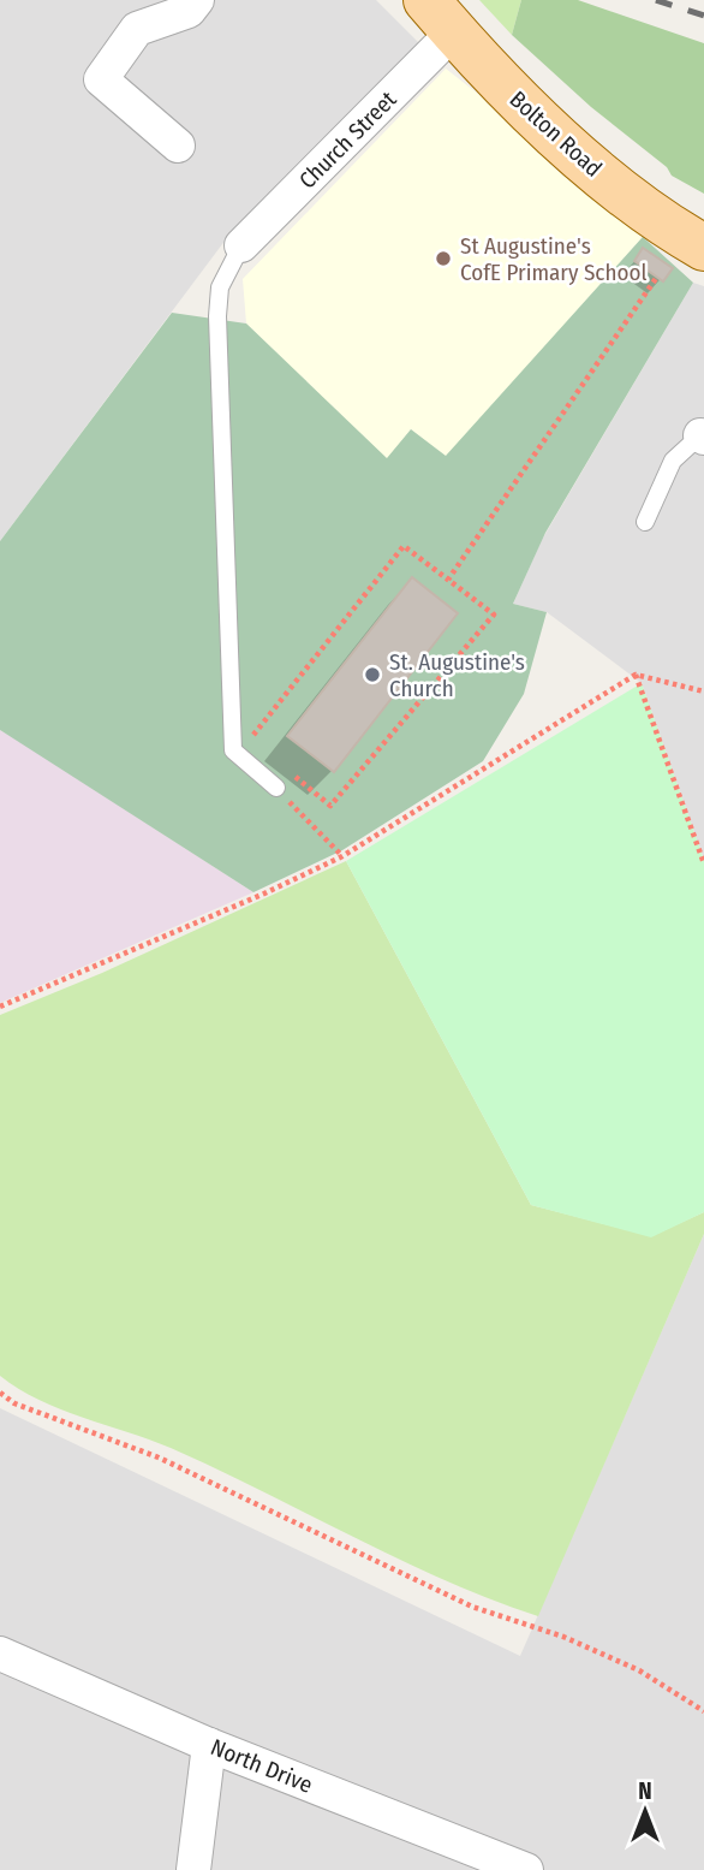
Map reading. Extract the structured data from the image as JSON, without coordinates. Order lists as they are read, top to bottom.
{
  "streets": {
    "main road": ["Bolton Road"],
    "street": ["Church Street", "North Drive"]
  },
  "crossings": [
    ["Bolton Road", "Church Street"]
  ],
  "places": ["St Augustine's CofE Primary School", "St. Augustine's Church"],
  "north": "top"
}
